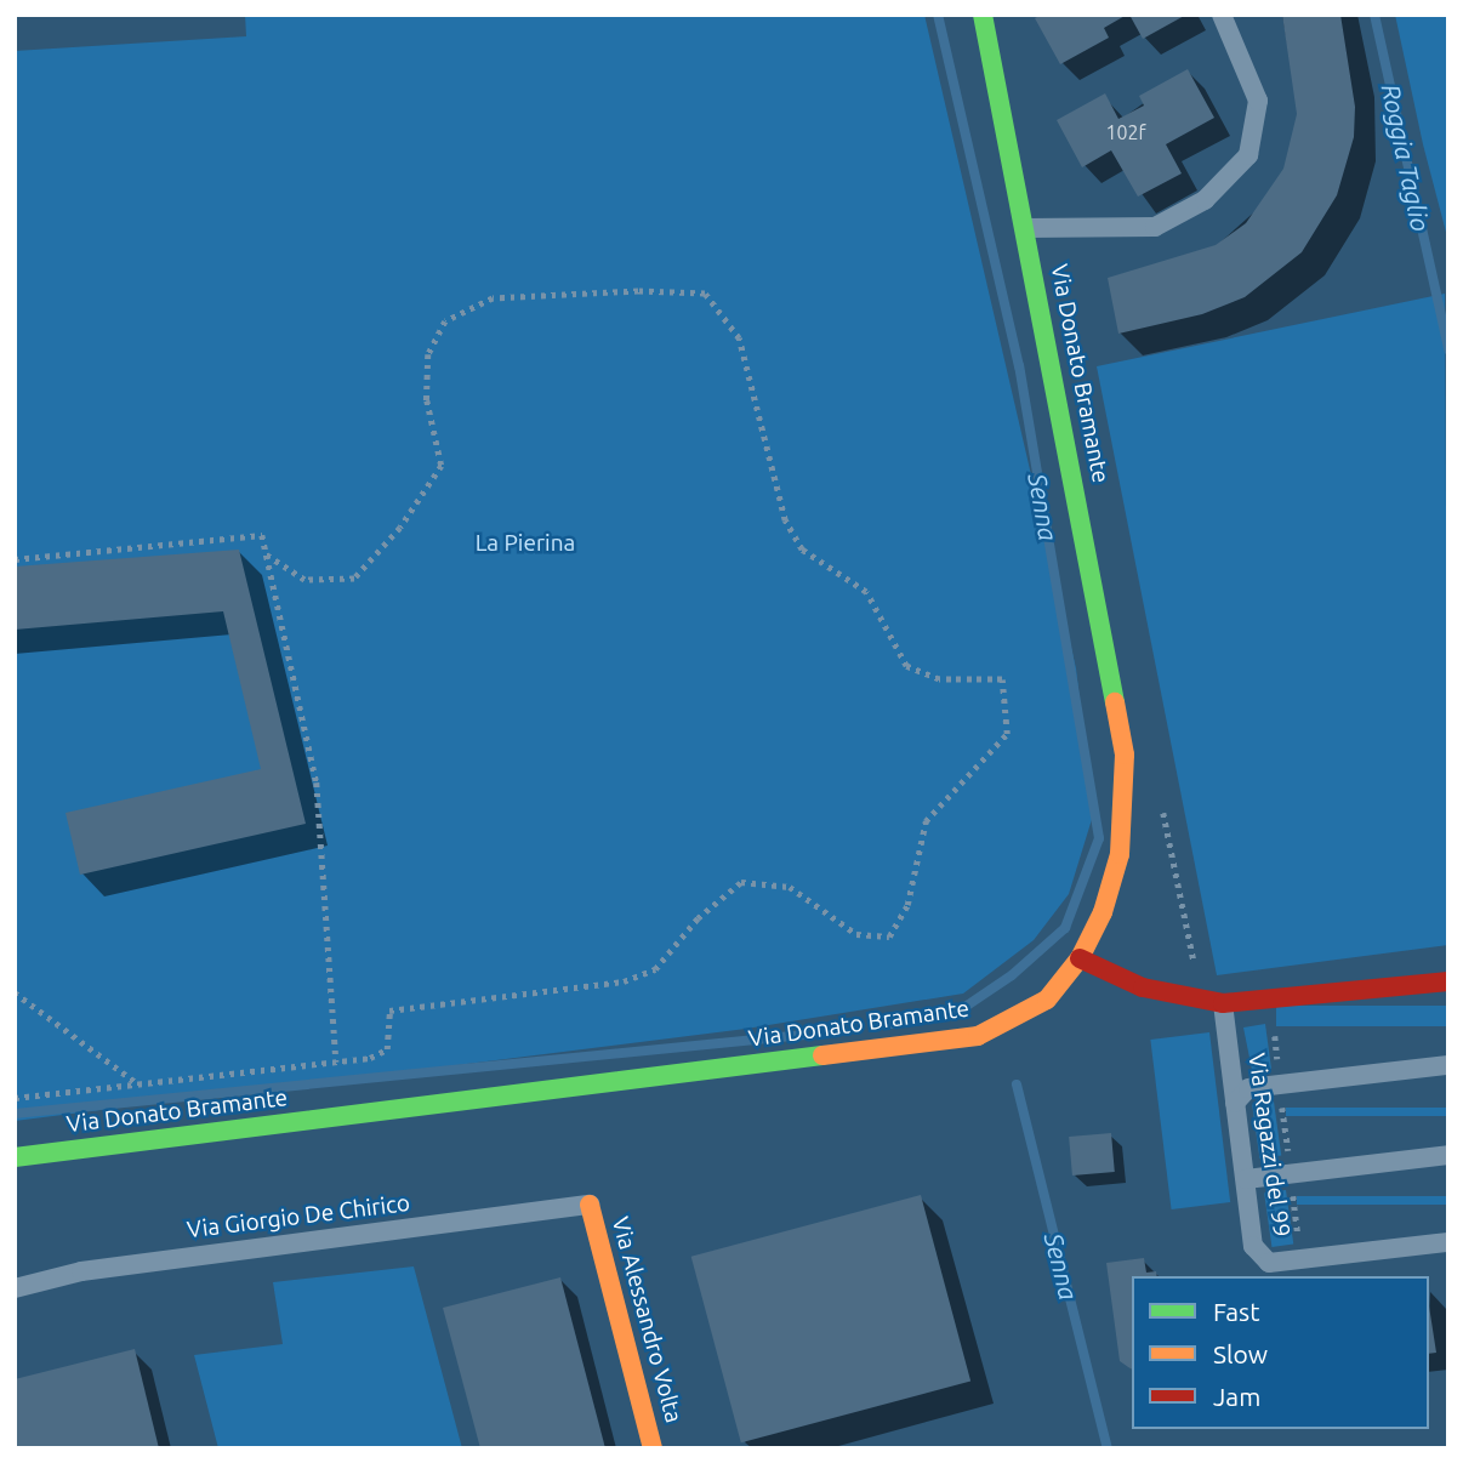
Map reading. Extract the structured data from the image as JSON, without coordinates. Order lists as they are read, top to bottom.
{
  "streets": {
    "street": ["Via Donato Bramante", "Via Alessandro Volta"],
    "lane": ["Via Ragazzi del 99", "Via Giorgio De Chirico"]
  },
  "crossings": [
    ["Via Giorgio De Chirico", "Via Alessandro Volta"]
  ],
  "water": ["Roggia Taglio", "Senna"],
  "parks": ["La Pierina"],
  "house_numbers": ["102f"],
  "legend": ["Fast", "Slow", "Jam"]
}
